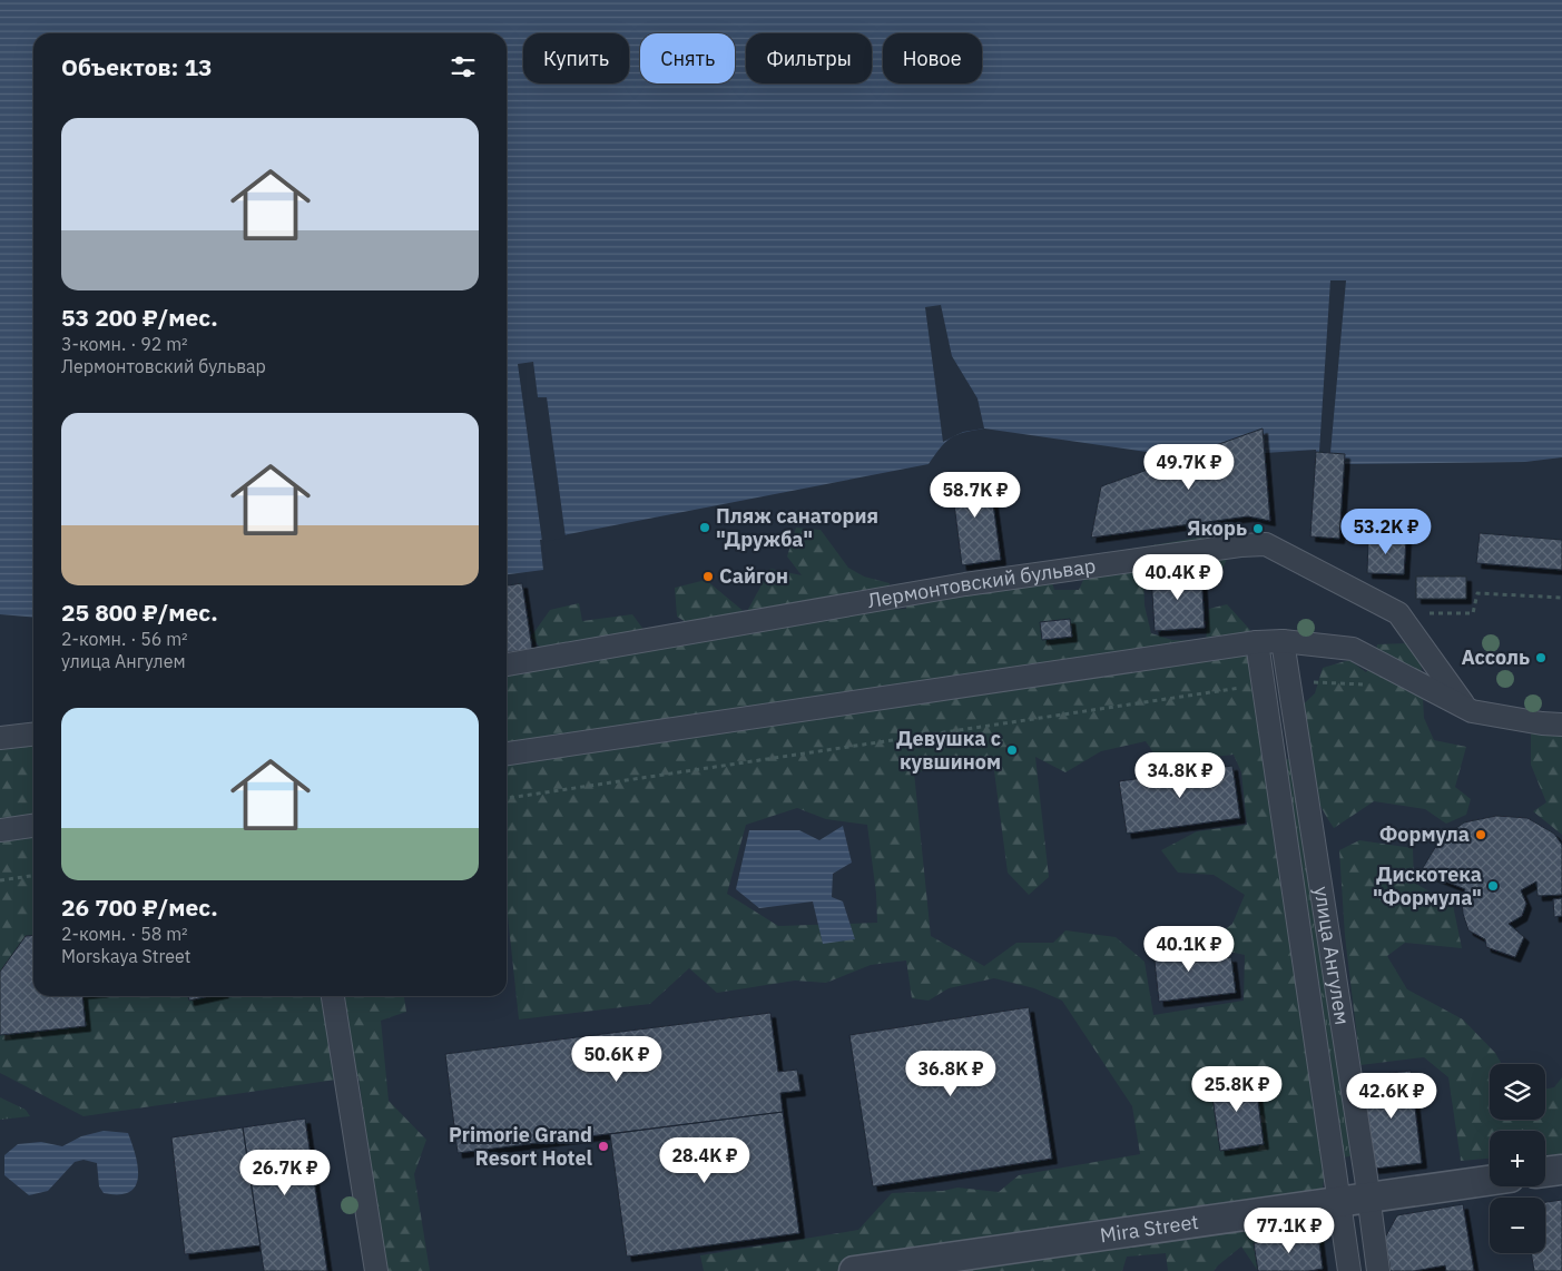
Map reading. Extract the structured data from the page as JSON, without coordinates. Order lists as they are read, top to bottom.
{
  "streets": {
    "street": ["Лермонтовский бульвар", "улица Ангулем", "Mira Street"]
  },
  "crossings": [
    ["улица Ангулем", "Mira Street"]
  ],
  "places": [
    "Пляж санатория \"Дружба\"",
    "Якорь",
    "Сайгон",
    "Ассоль",
    "Девушка с кувшином",
    "Формула",
    "Дискотека \"Формула\"",
    "Primorie Grand Resort Hotel"
  ],
  "page": {
    "chip": [
      "Купить",
      "Снять",
      "Фильтры",
      "Новое"
    ],
    "heading": "Объектов: 13",
    "list": [
      {
        "name": "53 200 ₽/мес.",
        "note": "3-комн. · 92 m² · Лермонтовский бульвар"
      },
      {
        "name": "25 800 ₽/мес.",
        "note": "2-комн. · 56 m² · улица Ангулем"
      },
      {
        "name": "26 700 ₽/мес.",
        "note": "2-комн. · 58 m² · Morskaya Street"
      }
    ],
    "price": [
      "49.7K ₽",
      "58.7K ₽",
      "53.2K ₽",
      "40.4K ₽",
      "34.8K ₽",
      "40.1K ₽",
      "50.6K ₽",
      "36.8K ₽",
      "25.8K ₽",
      "42.6K ₽",
      "28.4K ₽",
      "26.7K ₽",
      "77.1K ₽"
    ],
    "map_buttons": ["+", "−"]
  }
}
